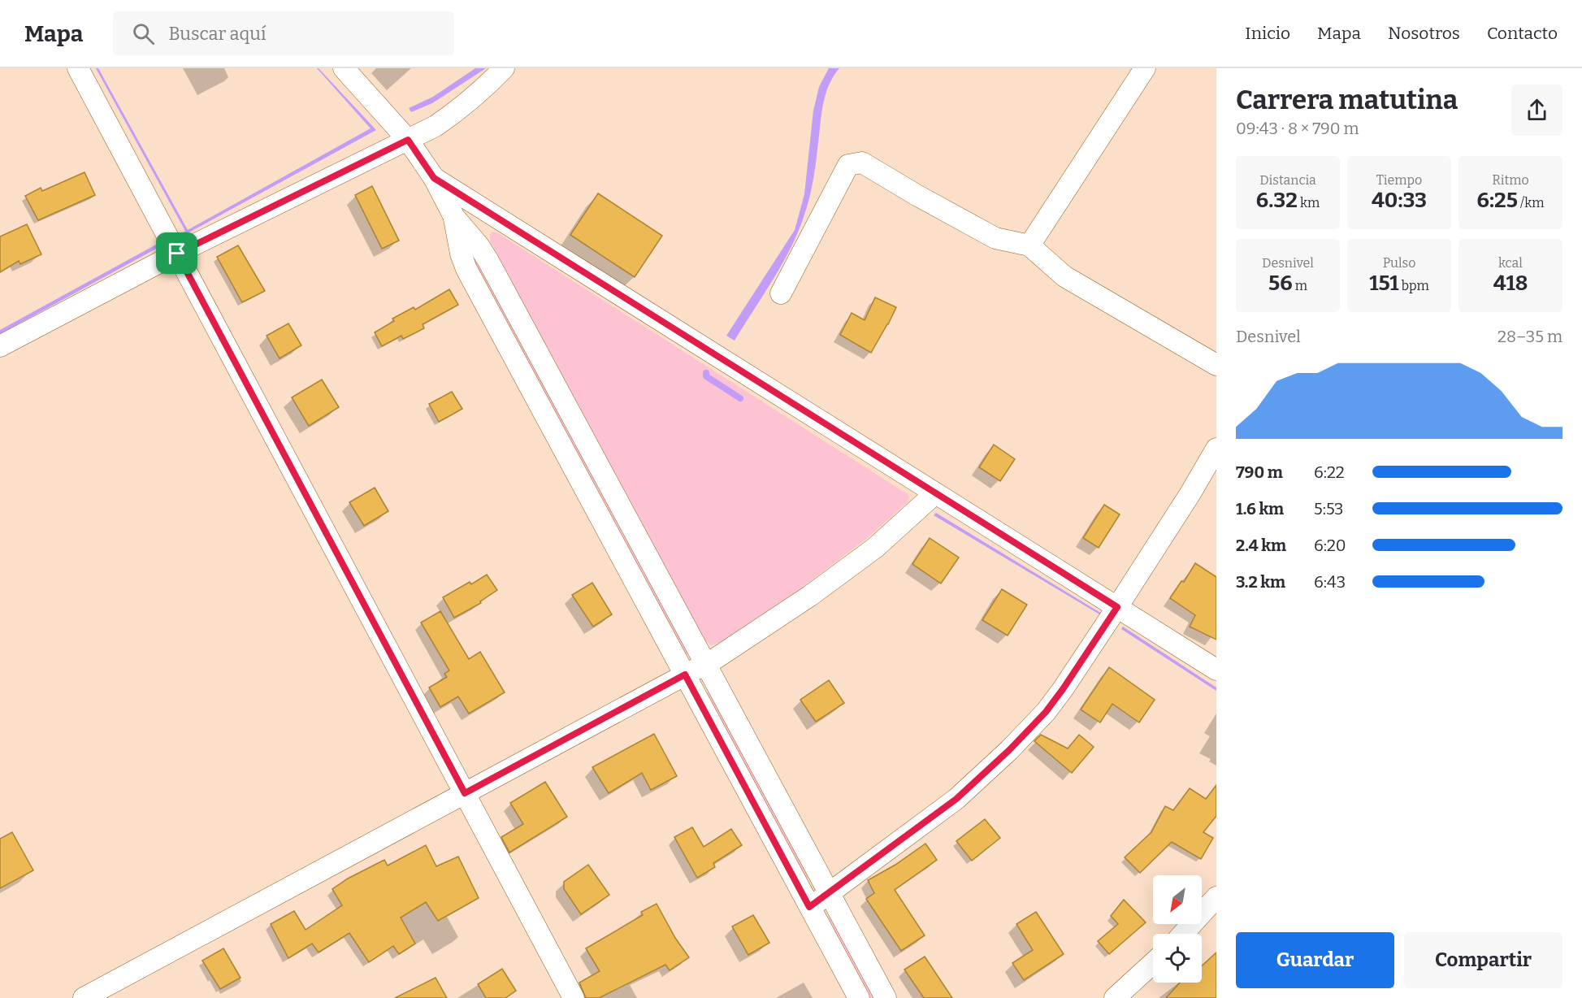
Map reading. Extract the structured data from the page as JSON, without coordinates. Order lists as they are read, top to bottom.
{
  "north": "bottom left",
  "page": {
    "header": "Mapa",
    "search": "Buscar aquí",
    "nav": [
      "Inicio",
      "Mapa",
      "Nosotros",
      "Contacto"
    ],
    "heading": ["Carrera matutina", "09:43 · 8 × 790 m"],
    "stats": [
      ["Distancia", "6.32 km"],
      ["Tiempo", "40:33"],
      ["Ritmo", "6:25 /km"],
      ["Desnivel", "56 m"],
      ["Pulso", "151 bpm"],
      ["kcal", "418"]
    ],
    "chart": ["Desnivel", "28–35 m"],
    "list": [
      {
        "name": "790 m",
        "note": "6:22"
      },
      {
        "name": "1.6 km",
        "note": "5:53"
      },
      {
        "name": "2.4 km",
        "note": "6:20"
      },
      {
        "name": "3.2 km",
        "note": "6:43"
      }
    ],
    "buttons": ["Guardar", "Compartir"]
  }
}
